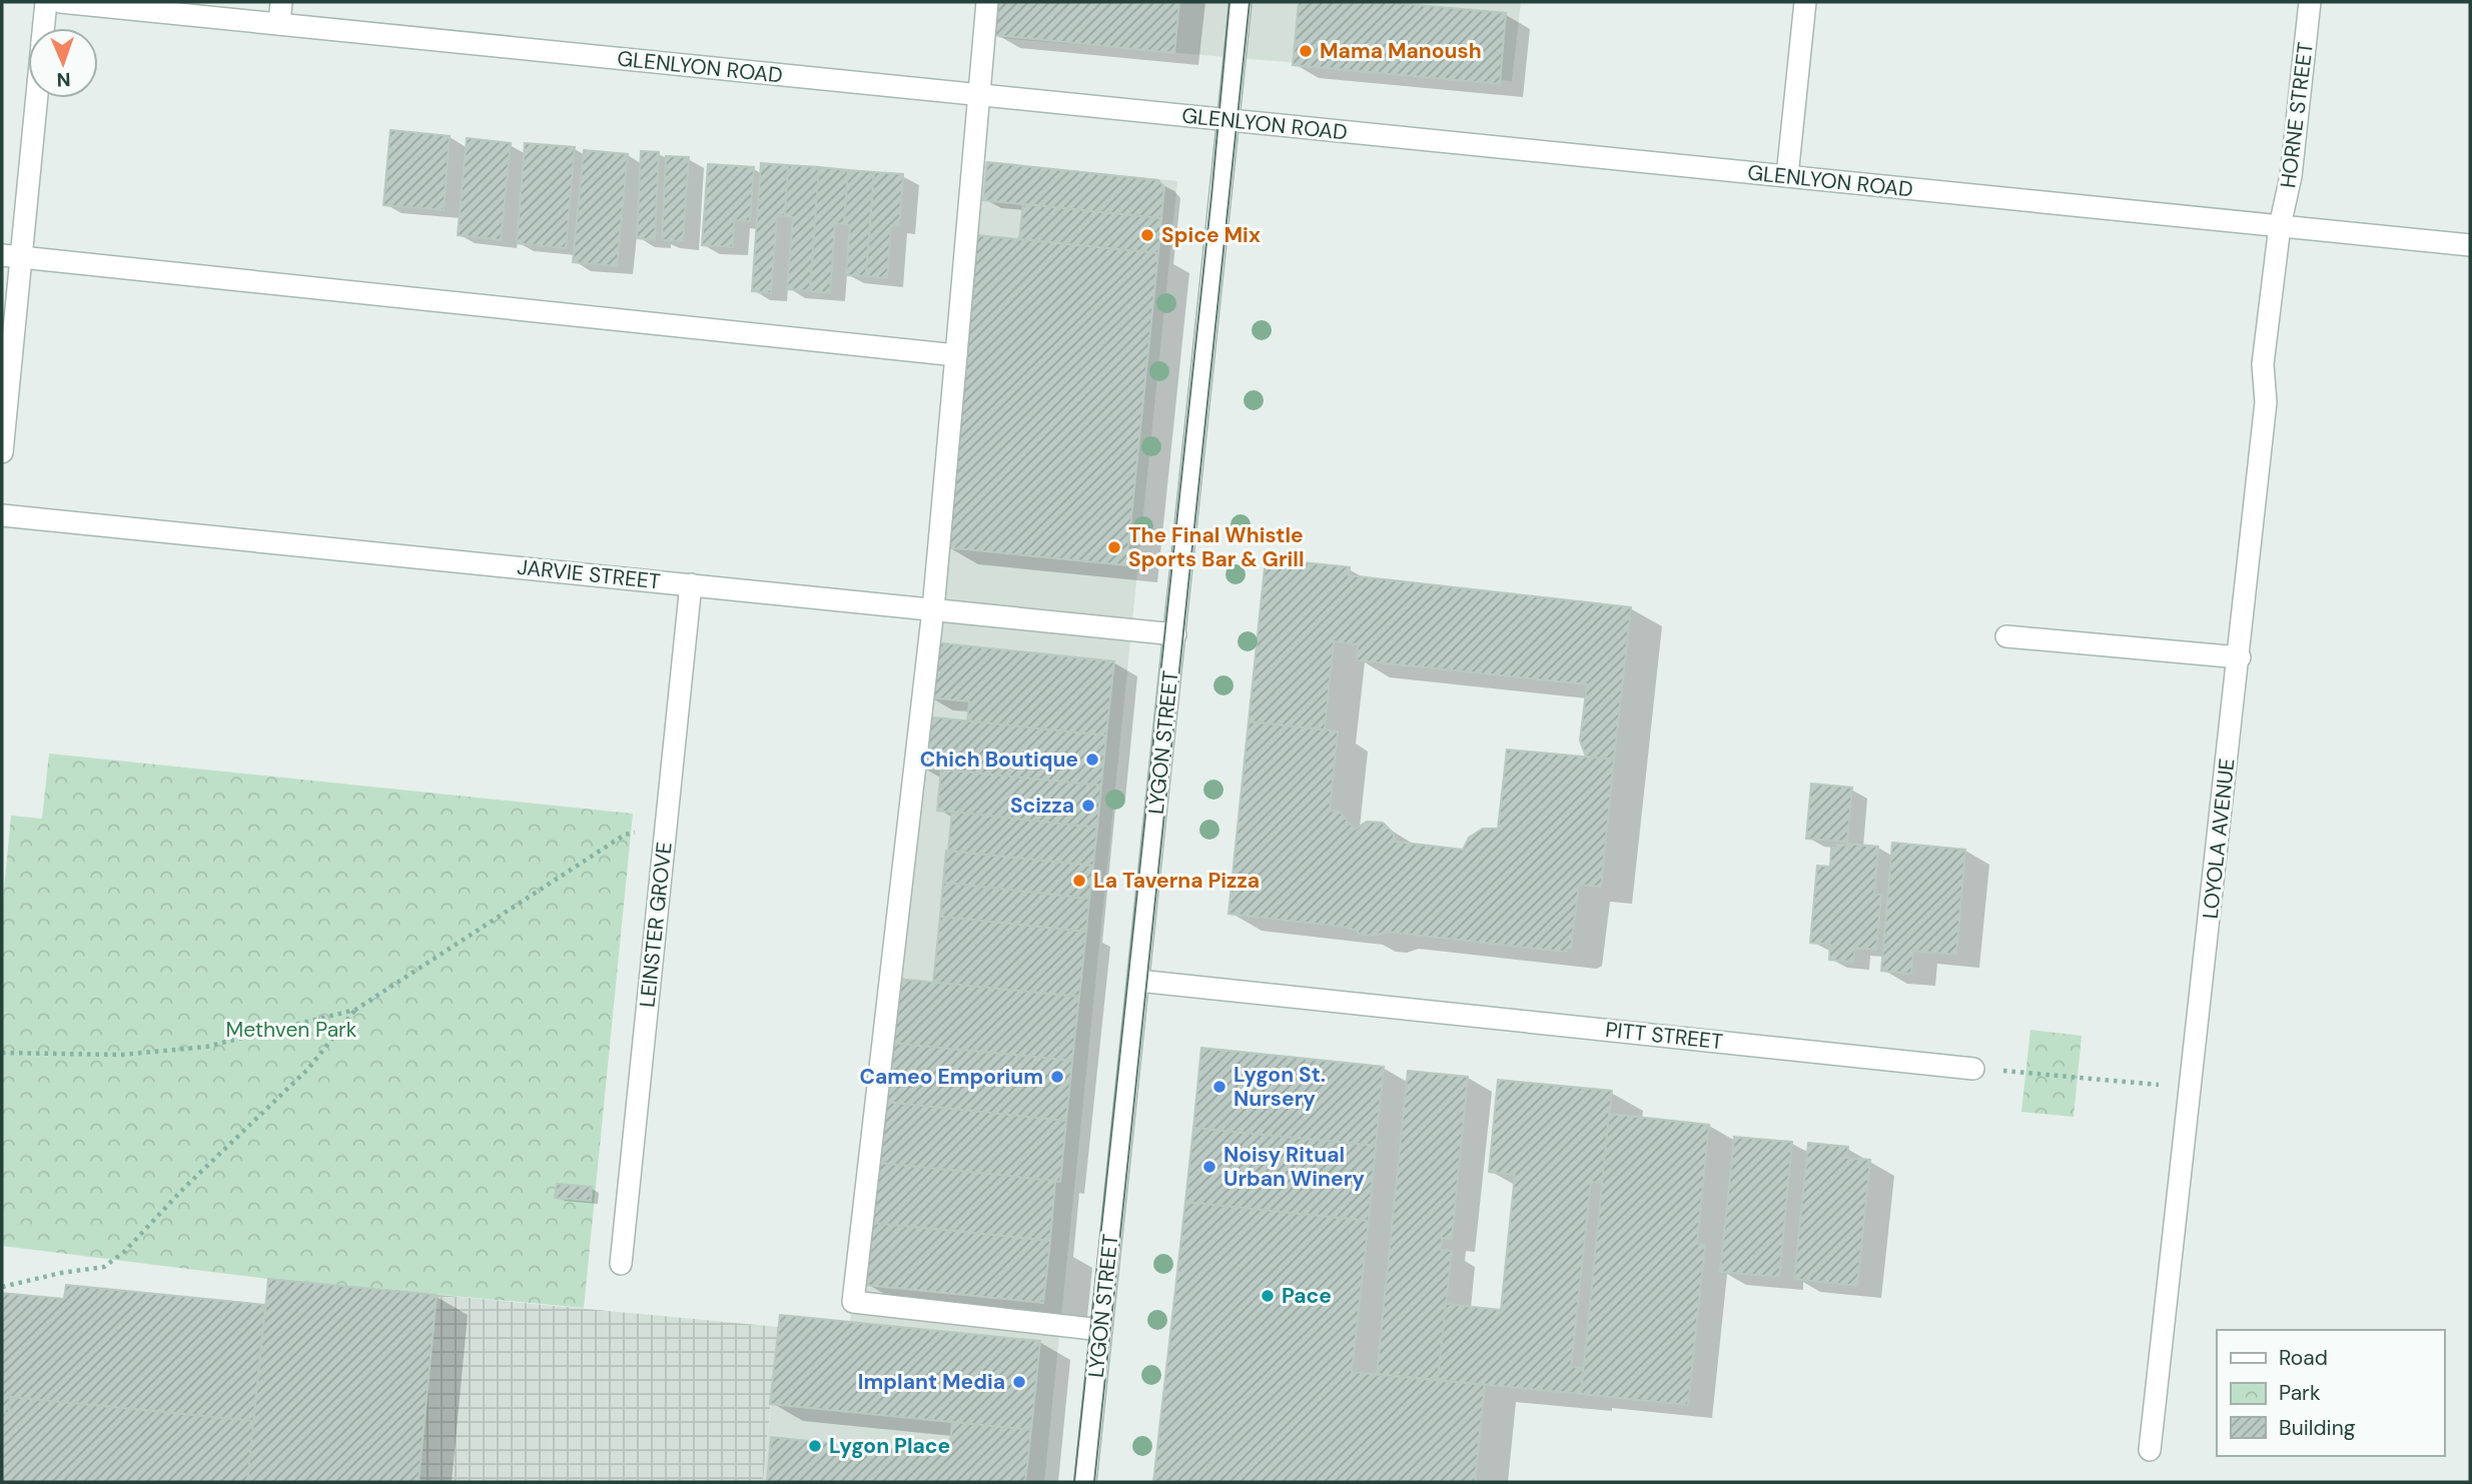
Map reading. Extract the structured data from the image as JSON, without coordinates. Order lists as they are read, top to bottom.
{
  "streets": {
    "street": [
      "GLENLYON ROAD",
      "HORNE STREET",
      "JARVIE STREET",
      "LYGON STREET",
      "LOYOLA AVENUE",
      "LEINSTER GROVE",
      "PITT STREET"
    ]
  },
  "crossings": [
    ["GLENLYON ROAD", "HORNE STREET"],
    ["GLENLYON ROAD", "LYGON STREET"],
    ["GLENLYON ROAD", "LOYOLA AVENUE"],
    ["HORNE STREET", "LOYOLA AVENUE"],
    ["JARVIE STREET", "LYGON STREET"],
    ["JARVIE STREET", "LEINSTER GROVE"],
    ["LYGON STREET", "PITT STREET"]
  ],
  "parks": ["Methven Park"],
  "places": [
    "Mama Manoush",
    "Spice Mix",
    "The Final Whistle Sports Bar & Grill",
    "Chich Boutique",
    "Scizza",
    "La Taverna Pizza",
    "Cameo Emporium",
    "Lygon St. Nursery",
    "Noisy Ritual Urban Winery",
    "Pace",
    "Implant Media",
    "Lygon Place"
  ],
  "legend": ["Road", "Park", "Building"],
  "north": "bottom"
}
